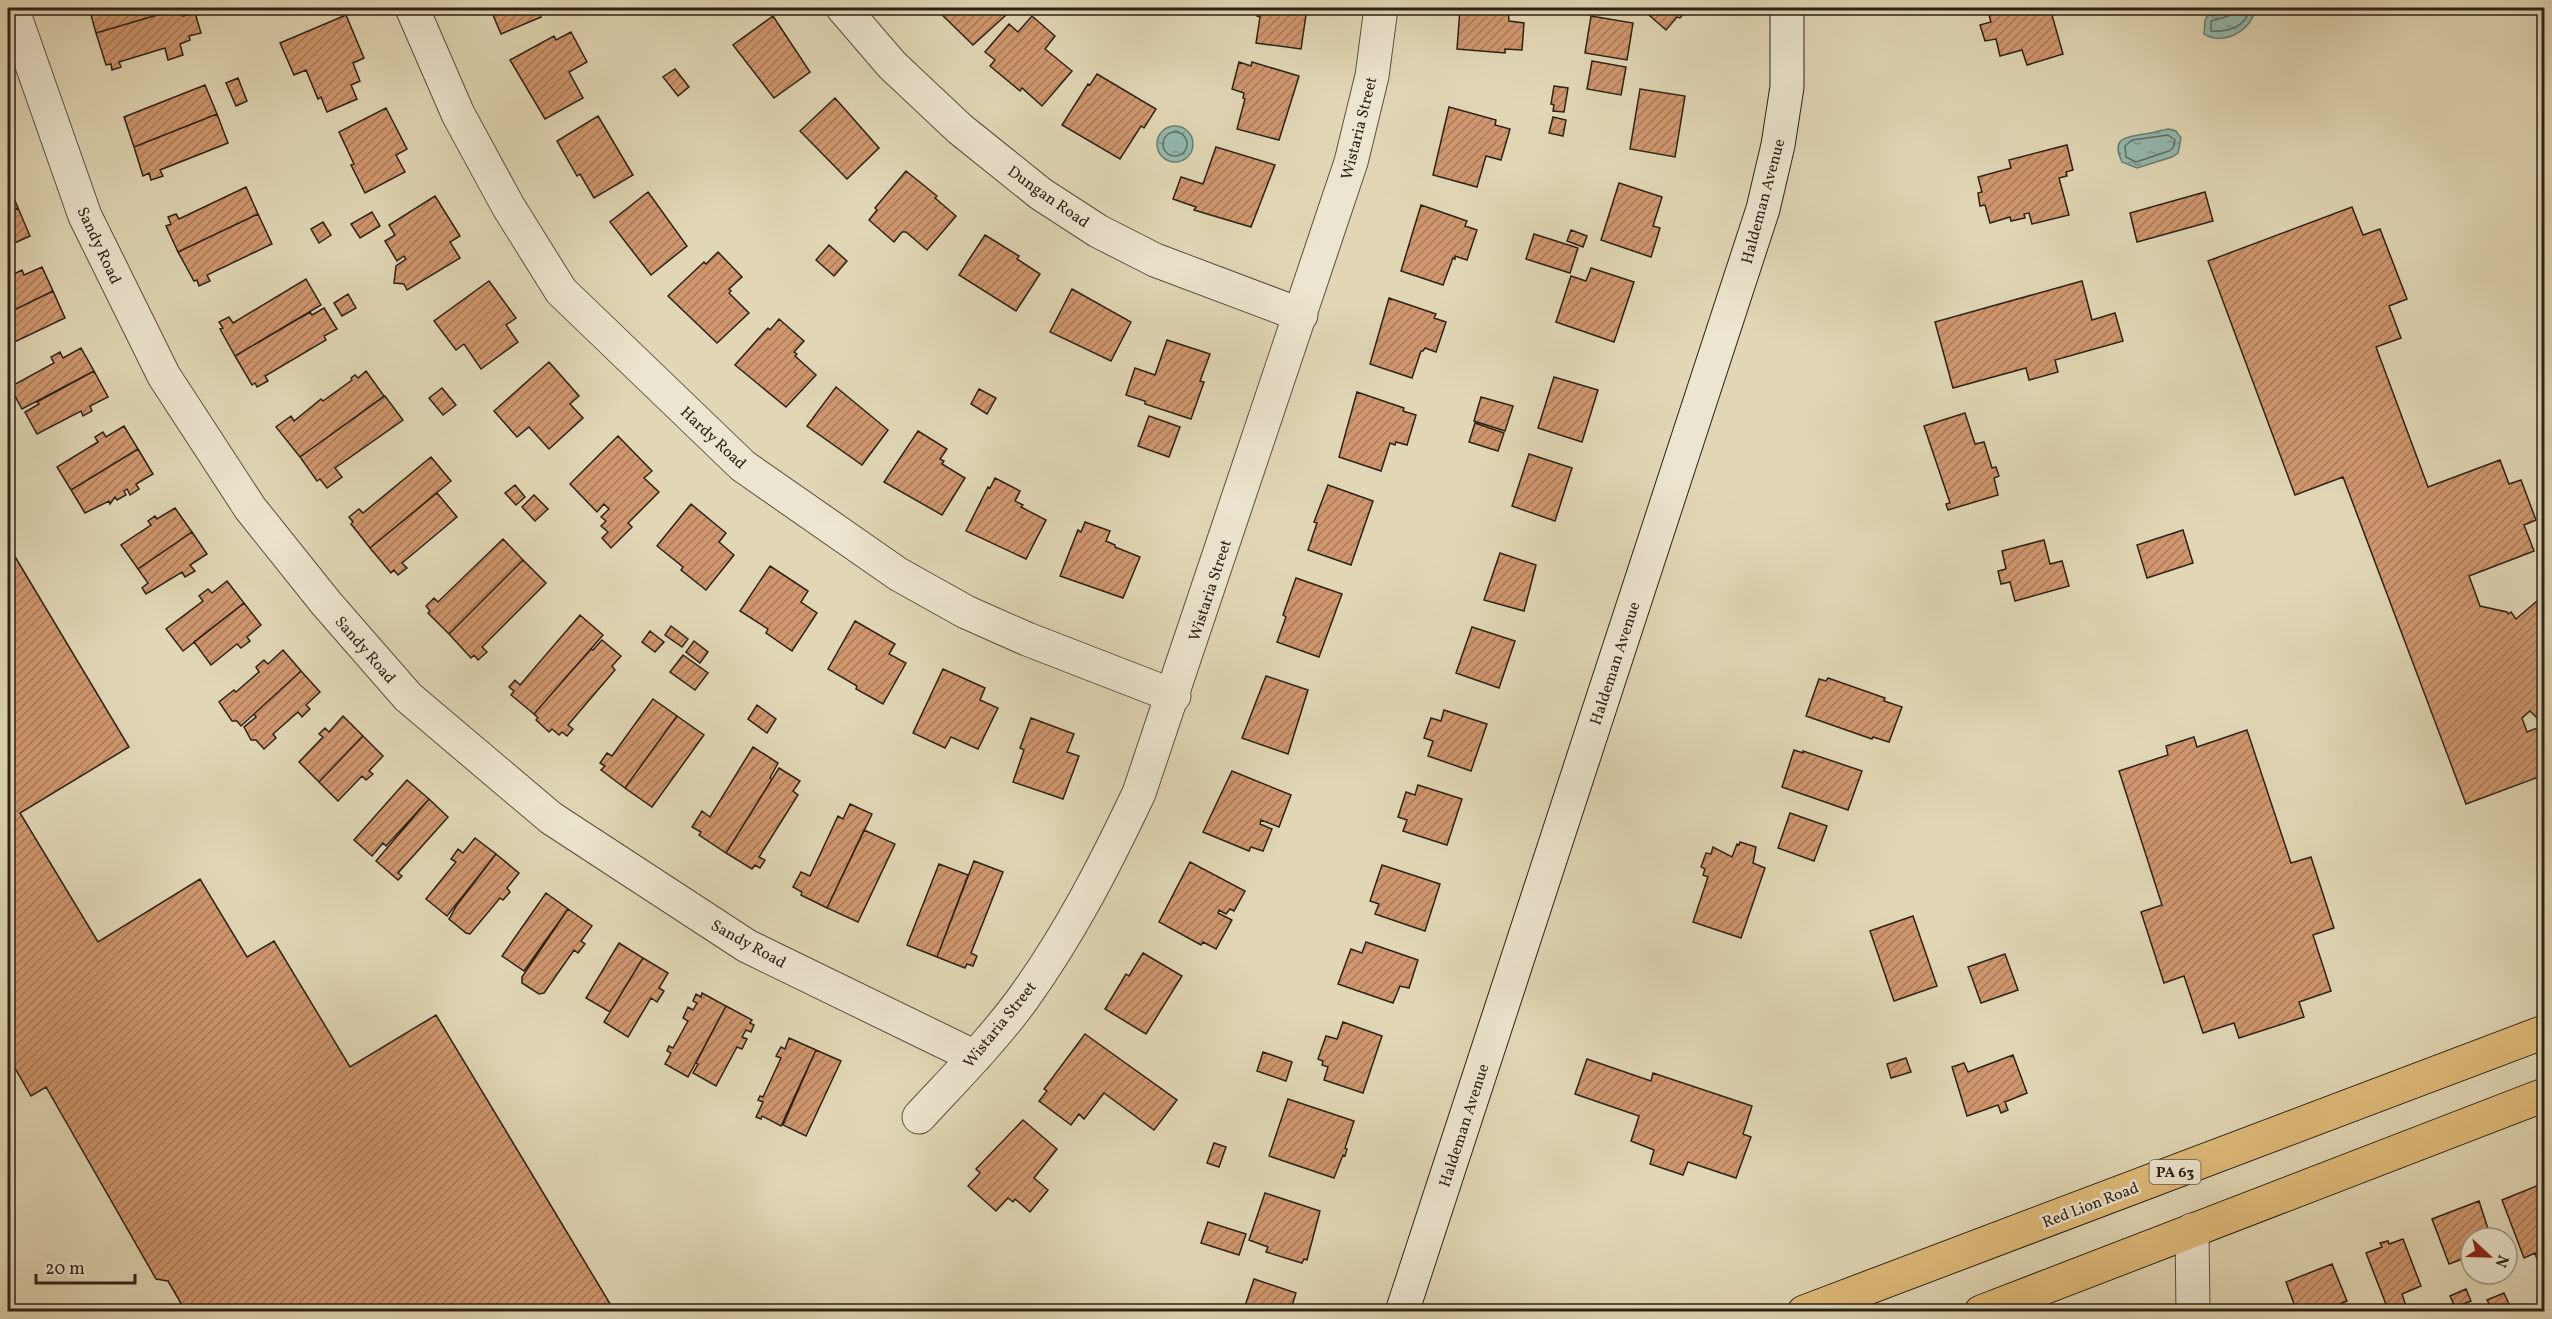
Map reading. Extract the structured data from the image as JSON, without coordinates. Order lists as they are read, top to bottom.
{
  "streets": {
    "main road": ["PA 63", "Red Lion Road"],
    "street": [
      "Wistaria Street",
      "Dungan Road",
      "Haldeman Avenue",
      "Sandy Road",
      "Hardy Road"
    ]
  },
  "crossings": [
    ["Wistaria Street", "Dungan Road"],
    ["Wistaria Street", "Sandy Road"],
    ["Wistaria Street", "Hardy Road"]
  ],
  "scale_bar": "20 m",
  "north": "right"
}
